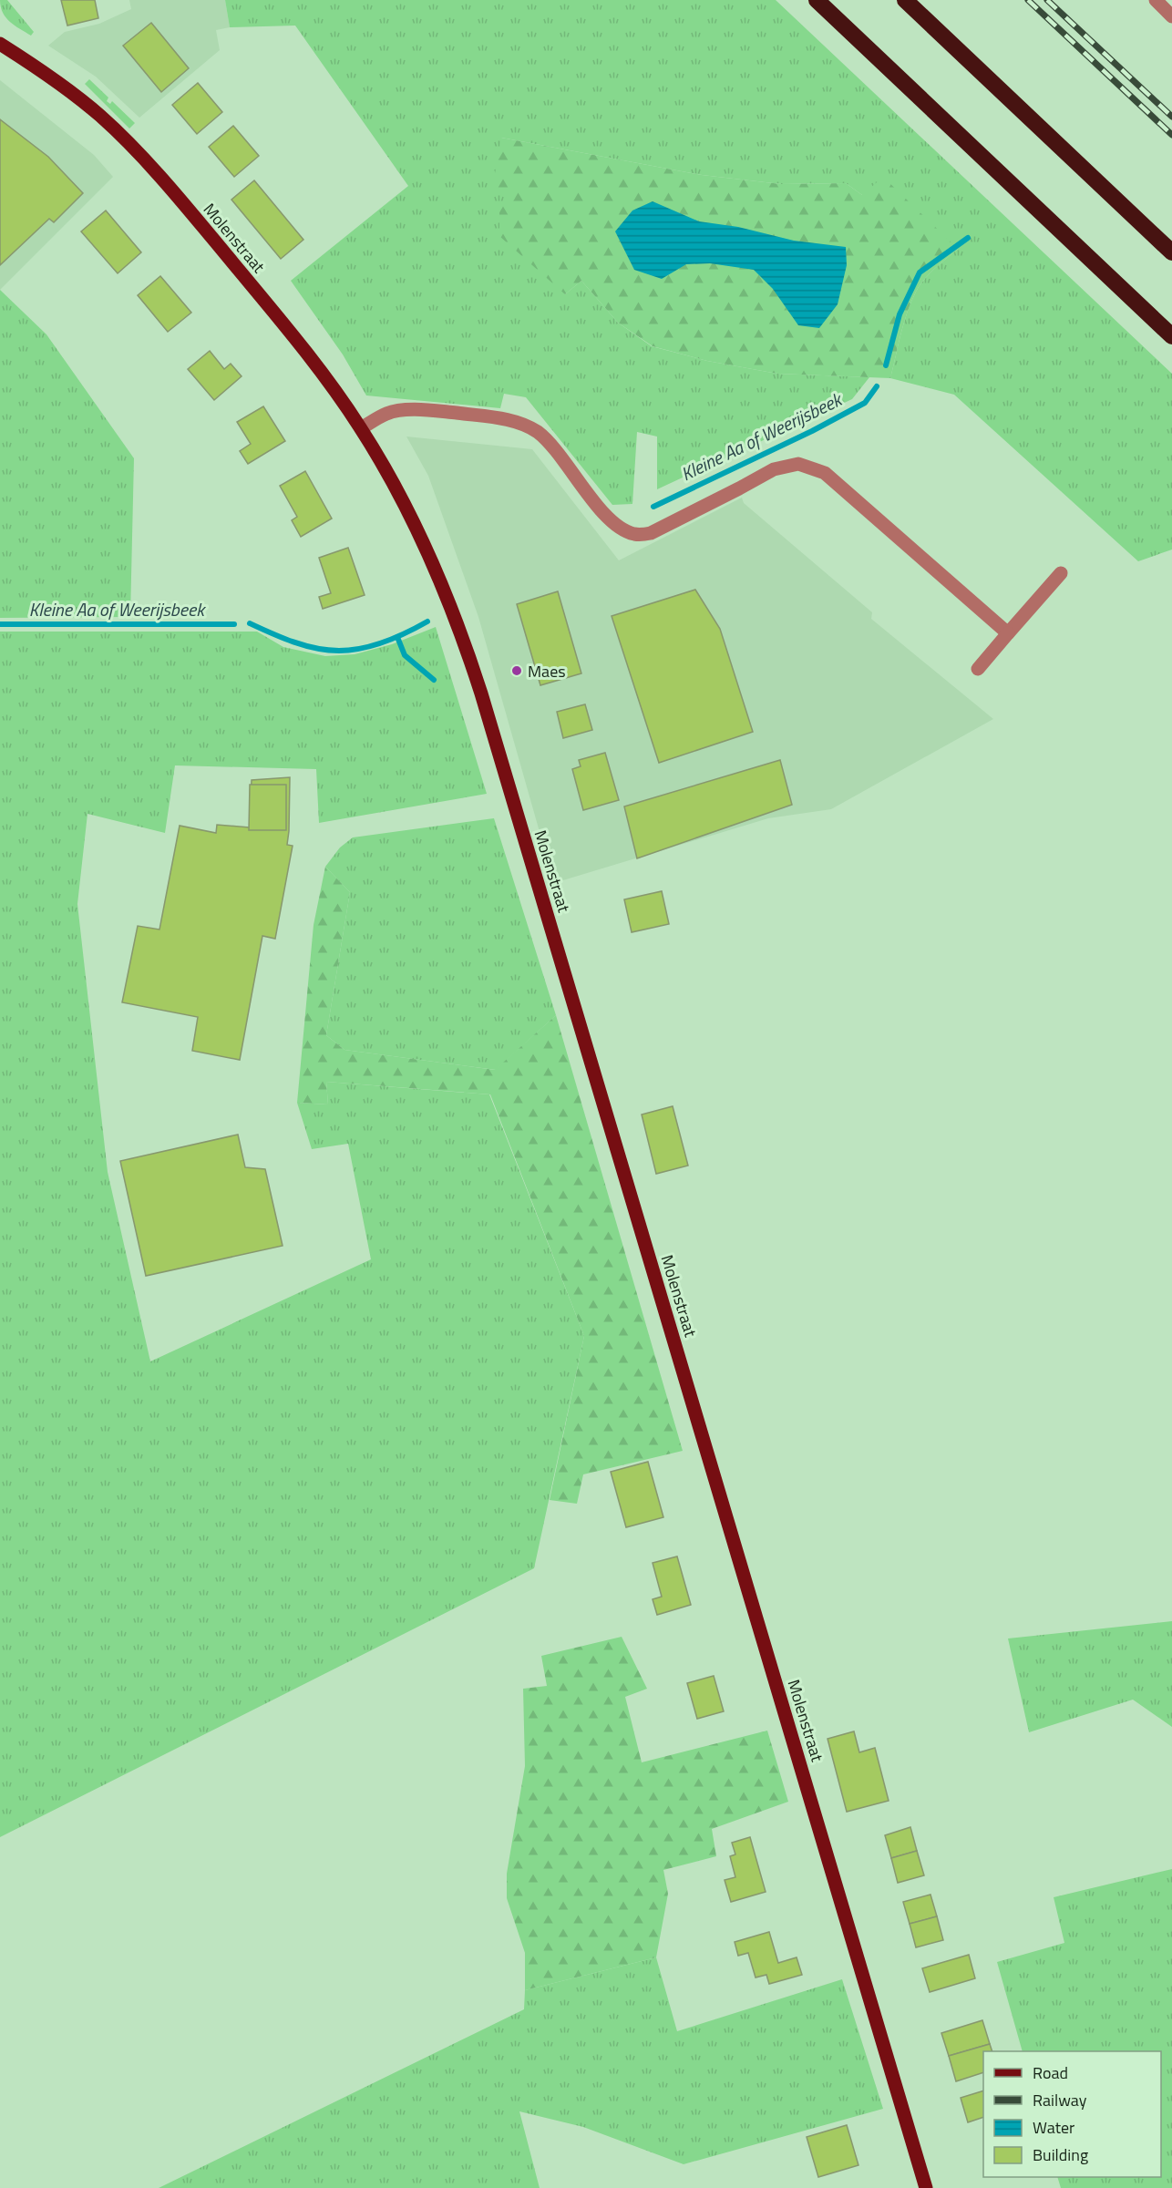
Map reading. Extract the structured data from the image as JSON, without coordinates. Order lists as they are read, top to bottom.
{
  "streets": {
    "main road": ["Molenstraat"]
  },
  "water": ["Kleine Aa of Weerijsbeek"],
  "places": ["Maes"],
  "legend": [
    "Road",
    "Railway",
    "Water",
    "Building"
  ]
}
